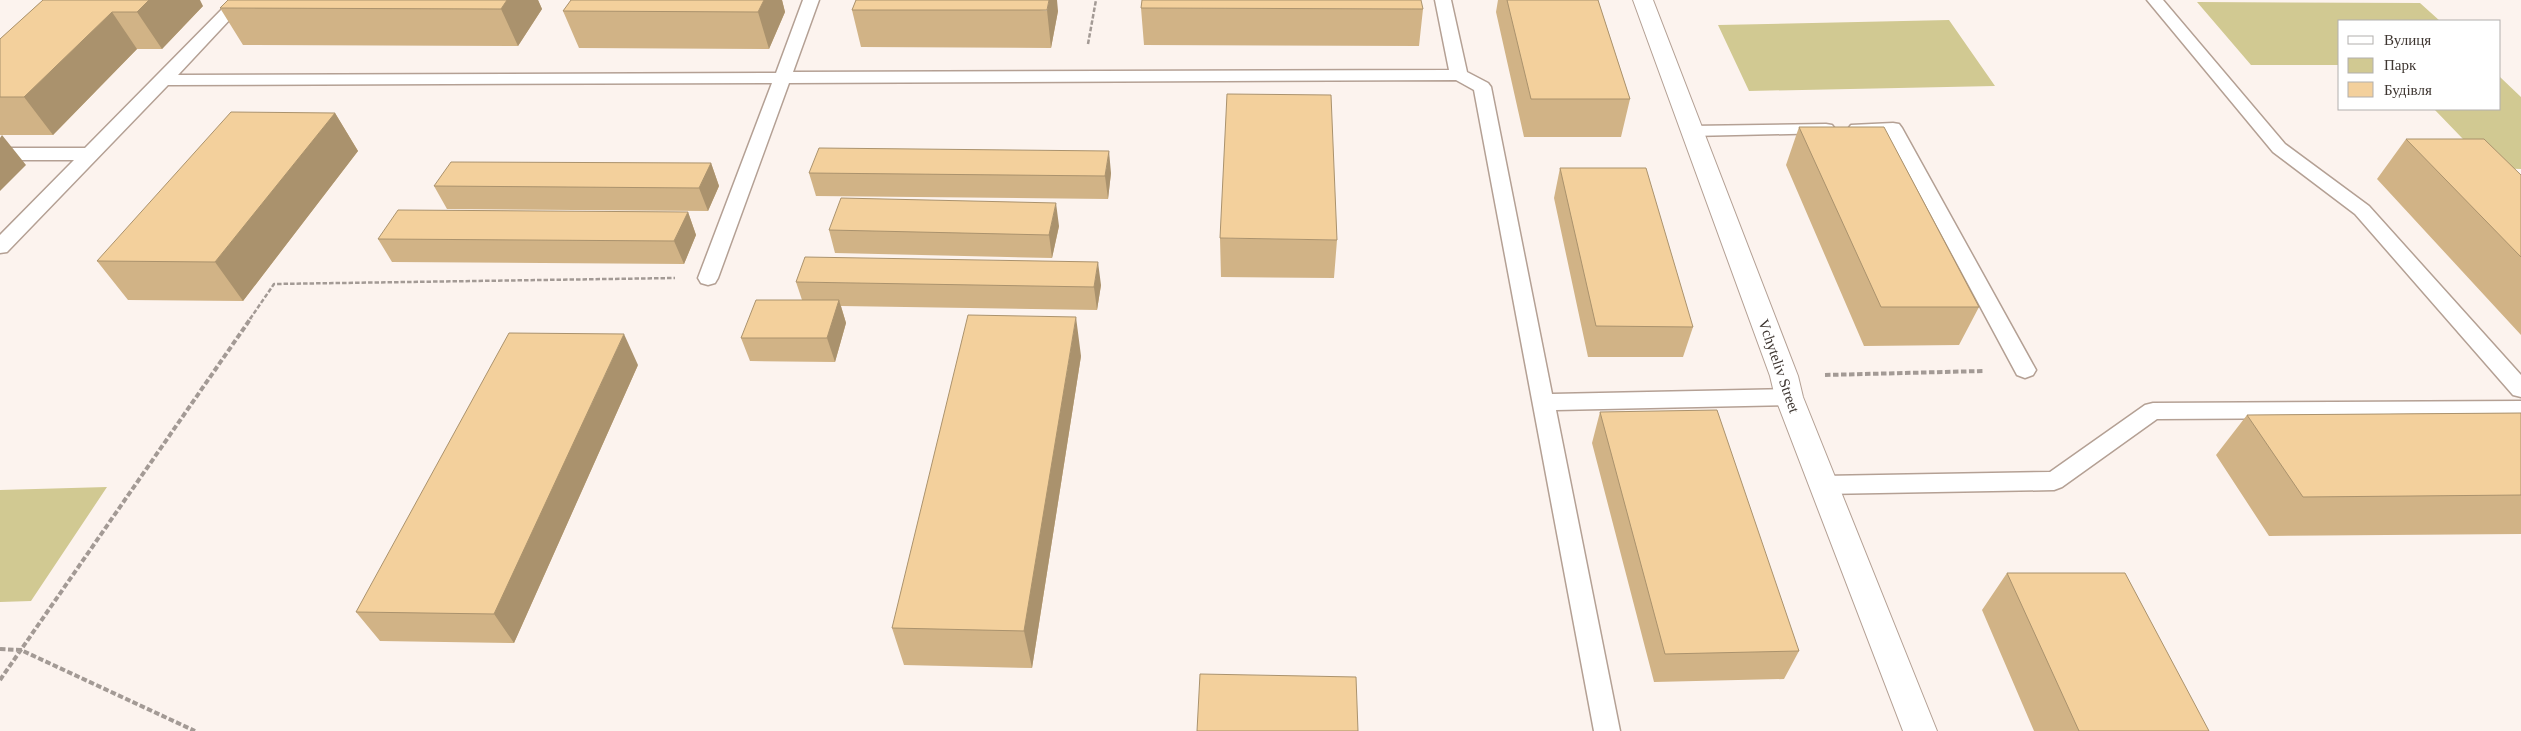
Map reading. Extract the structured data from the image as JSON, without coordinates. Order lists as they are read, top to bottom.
{
  "streets": {
    "street": ["Vchyteliv Street"]
  },
  "legend": ["Вулиця", "Парк", "Будівля"]
}
